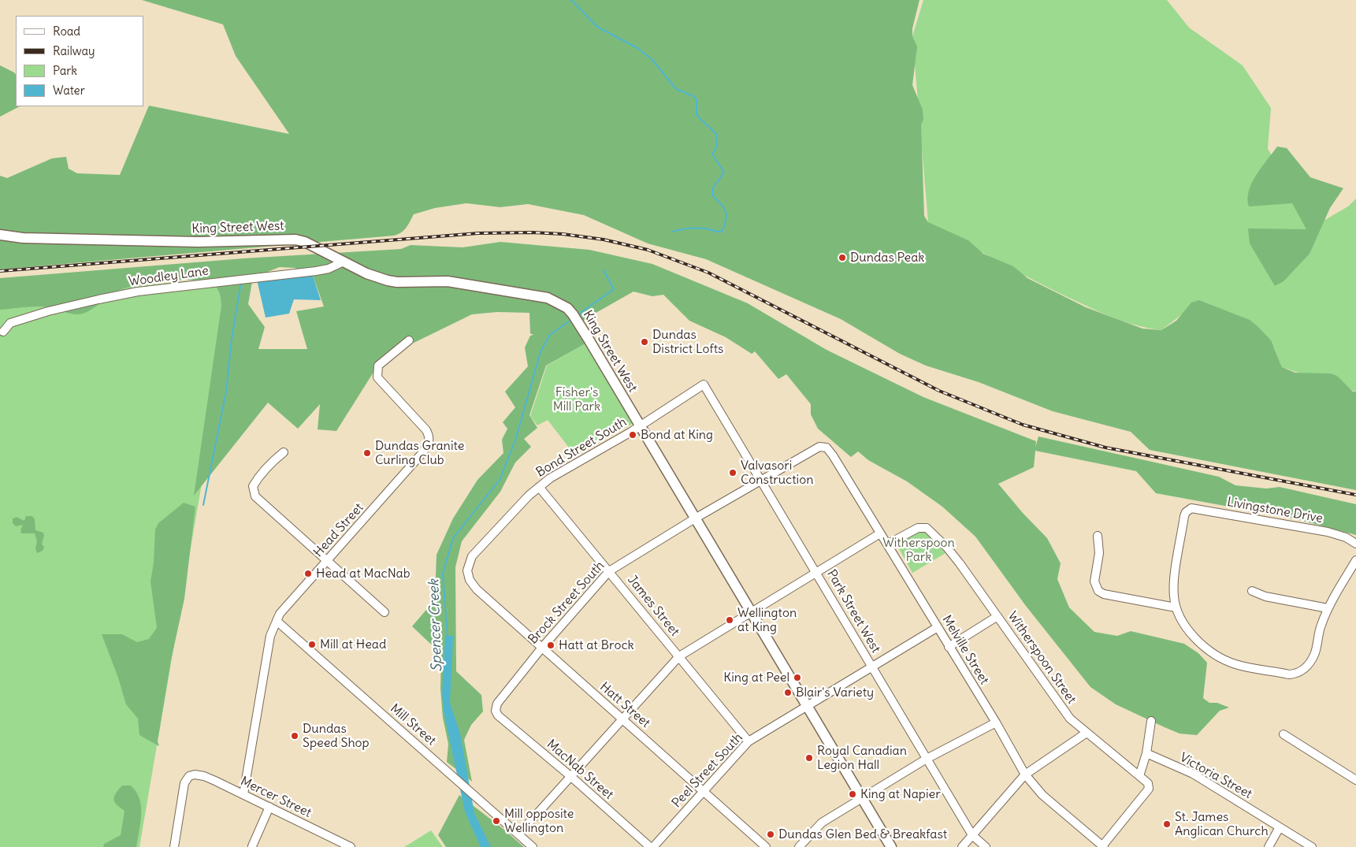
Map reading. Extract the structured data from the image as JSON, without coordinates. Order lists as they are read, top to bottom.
{
  "streets": {
    "main road": ["King Street West"],
    "street": [
      "Woodley Lane",
      "Bond Street South",
      "Livingstone Drive",
      "Head Street",
      "Brock Street South",
      "James Street",
      "Park Street West",
      "Melville Street",
      "Witherspoon Street",
      "Hatt Street",
      "Mill Street",
      "MacNab Street",
      "Peel Street South",
      "Victoria Street",
      "Mercer Street"
    ]
  },
  "crossings": [
    ["King Street West", "Woodley Lane"],
    ["King Street West", "Bond Street South"],
    ["King Street West", "Brock Street South"],
    ["King Street West", "Peel Street South"],
    ["Bond Street South", "James Street"],
    ["Bond Street South", "Park Street West"],
    ["Bond Street South", "Hatt Street"],
    ["Head Street", "Mill Street"],
    ["Head Street", "Mercer Street"],
    ["Brock Street South", "James Street"],
    ["Brock Street South", "Park Street West"],
    ["Brock Street South", "Melville Street"],
    ["Brock Street South", "Hatt Street"],
    ["Brock Street South", "MacNab Street"],
    ["James Street", "Peel Street South"],
    ["Park Street West", "Peel Street South"],
    ["Melville Street", "Witherspoon Street"],
    ["Melville Street", "Peel Street South"],
    ["Hatt Street", "Peel Street South"]
  ],
  "water": ["Spencer Creek"],
  "parks": ["Fisher's Mill Park", "Witherspoon Park"],
  "places": [
    "Dundas Peak",
    "Dundas District Lofts",
    "Bond at King",
    "Dundas Granite Curling Club",
    "Valvasori Construction",
    "Head at MacNab",
    "Wellington at King",
    "Mill at Head",
    "Hatt at Brock",
    "King at Peel",
    "Blair's Variety",
    "Dundas Speed Shop",
    "Royal Canadian Legion Hall",
    "King at Napier",
    "Mill opposite Wellington",
    "St. James Anglican Church",
    "Dundas Glen Bed & Breakfast"
  ],
  "legend": [
    "Road",
    "Railway",
    "Park",
    "Water"
  ]
}
